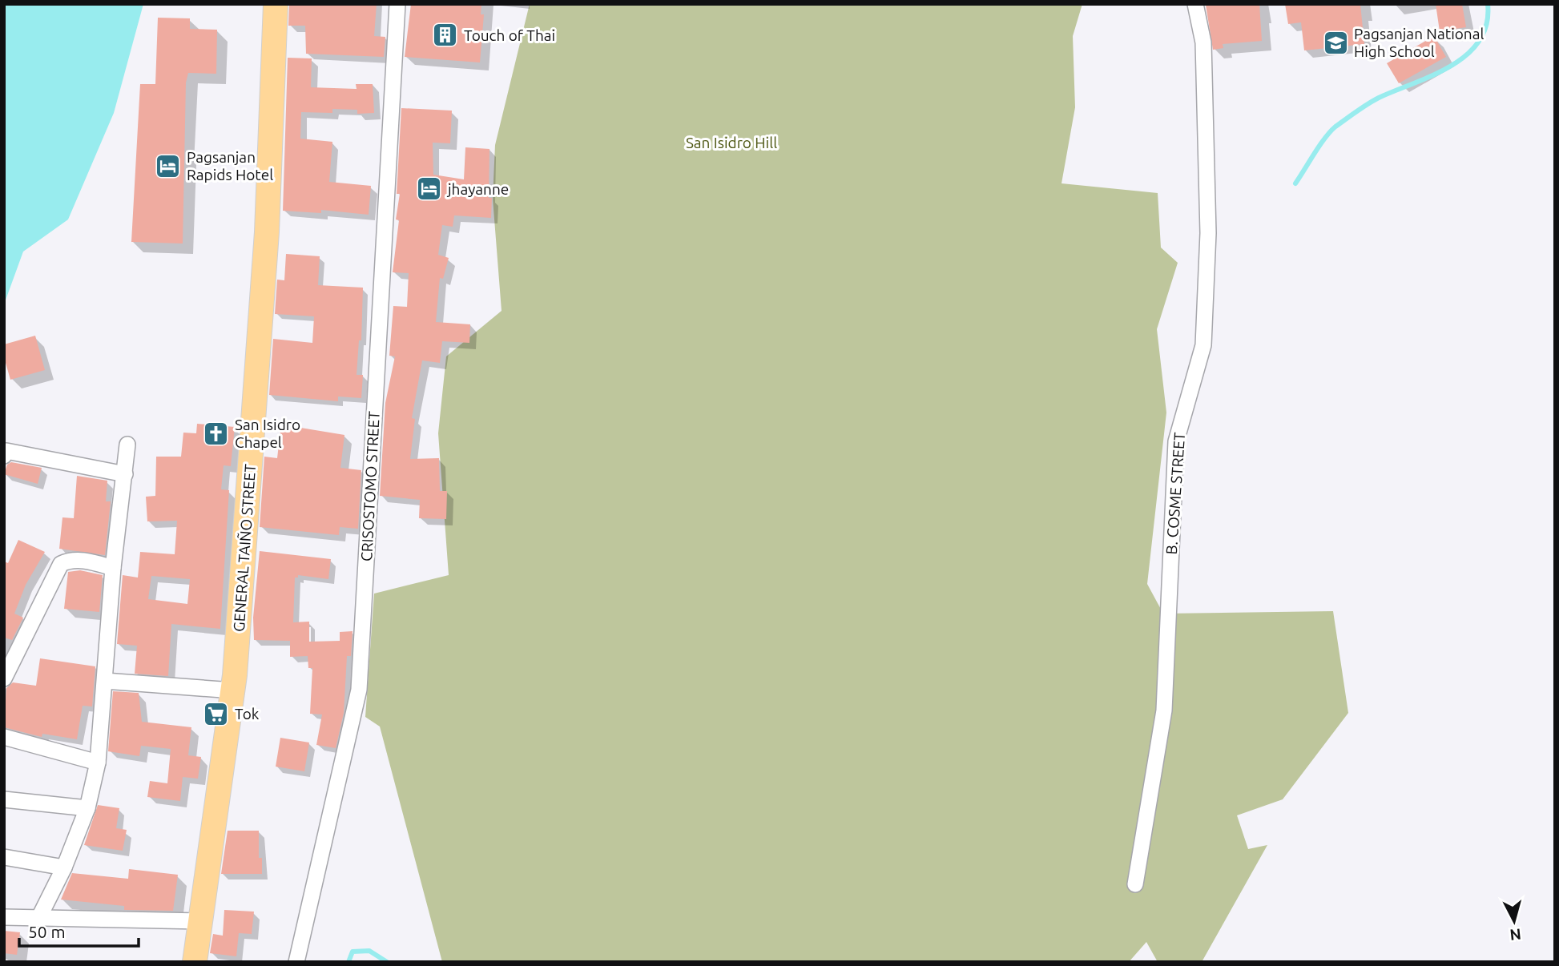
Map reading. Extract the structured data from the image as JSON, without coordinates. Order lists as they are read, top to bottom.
{
  "streets": {
    "main road": ["GENERAL TAIÑO STREET"],
    "street": ["CRISOSTOMO STREET", "B. COSME STREET"]
  },
  "parks": ["San Isidro Hill"],
  "places": {
    "building": ["Touch of Thai"],
    "school or university": ["Pagsanjan National High School"],
    "hotel": ["Pagsanjan Rapids Hotel", "jhayanne"],
    "church": ["San Isidro Chapel"],
    "supermarket": ["Tok"]
  },
  "scale_bar": "50 m",
  "north": "bottom"
}
